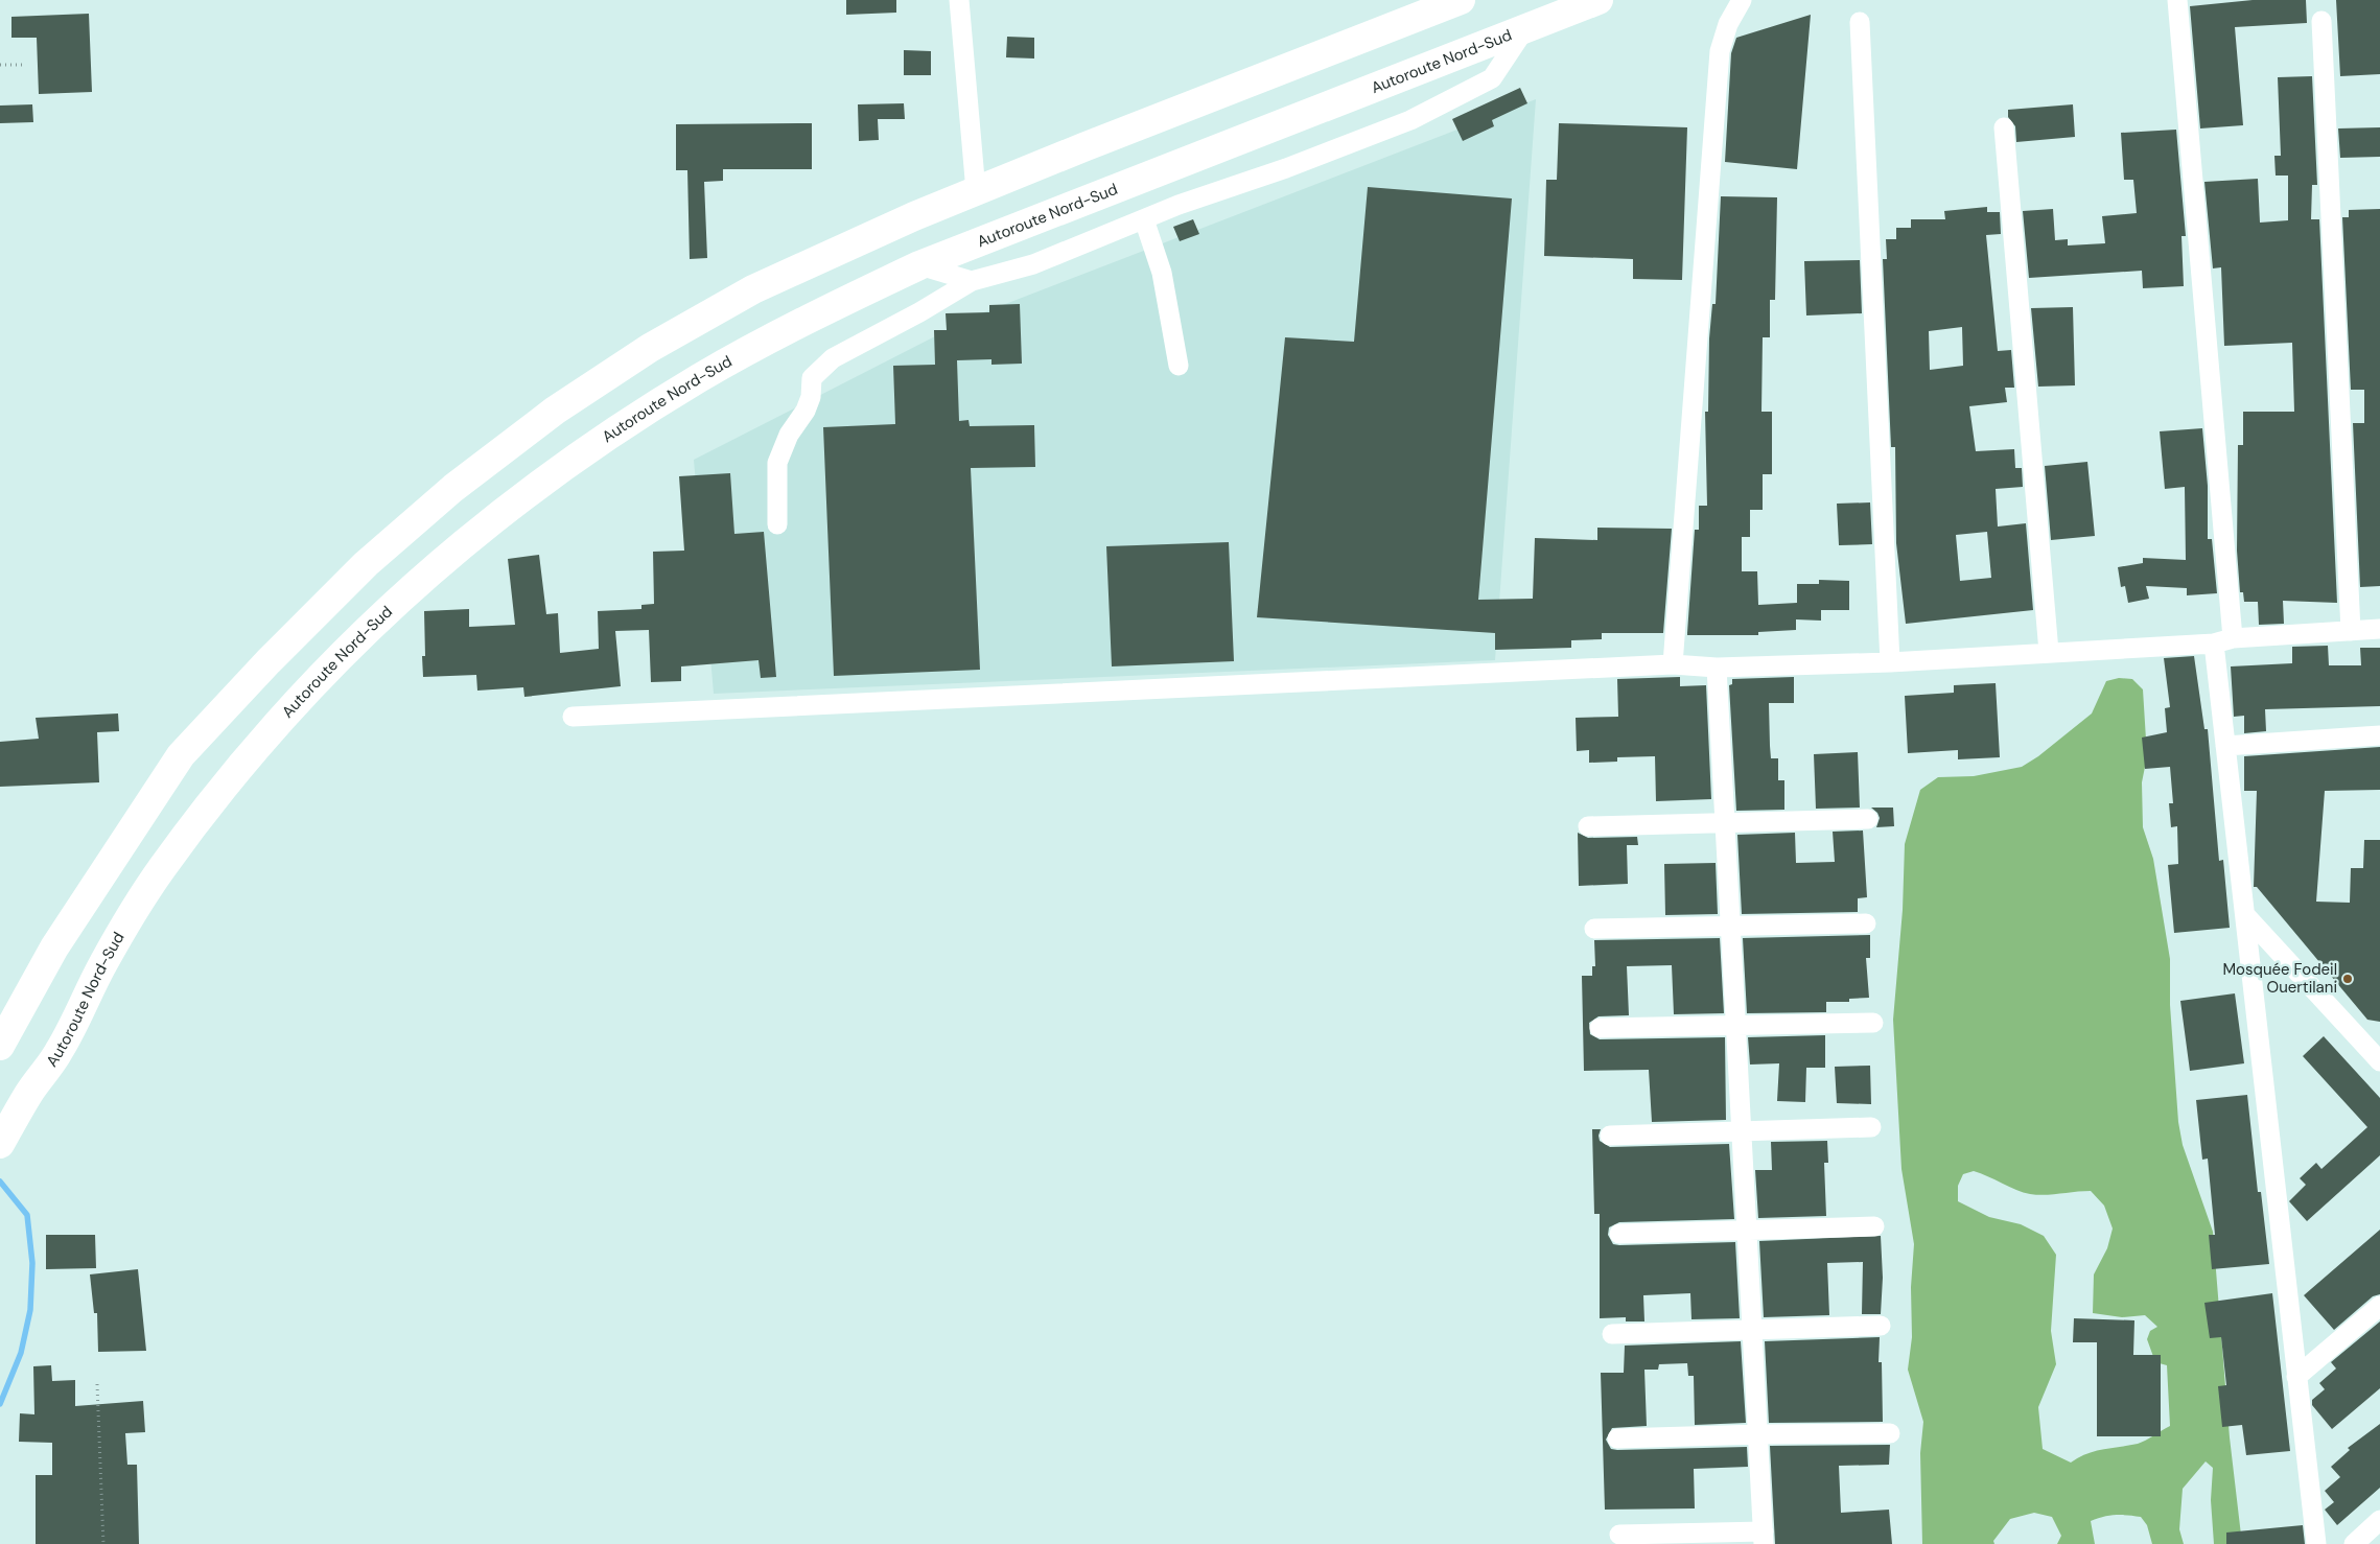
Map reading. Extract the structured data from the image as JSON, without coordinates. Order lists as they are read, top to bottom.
{
  "streets": {
    "highway": ["Autoroute Nord-Sud"]
  },
  "places": ["Mosquée Fodeil Ouertilani"]
}
